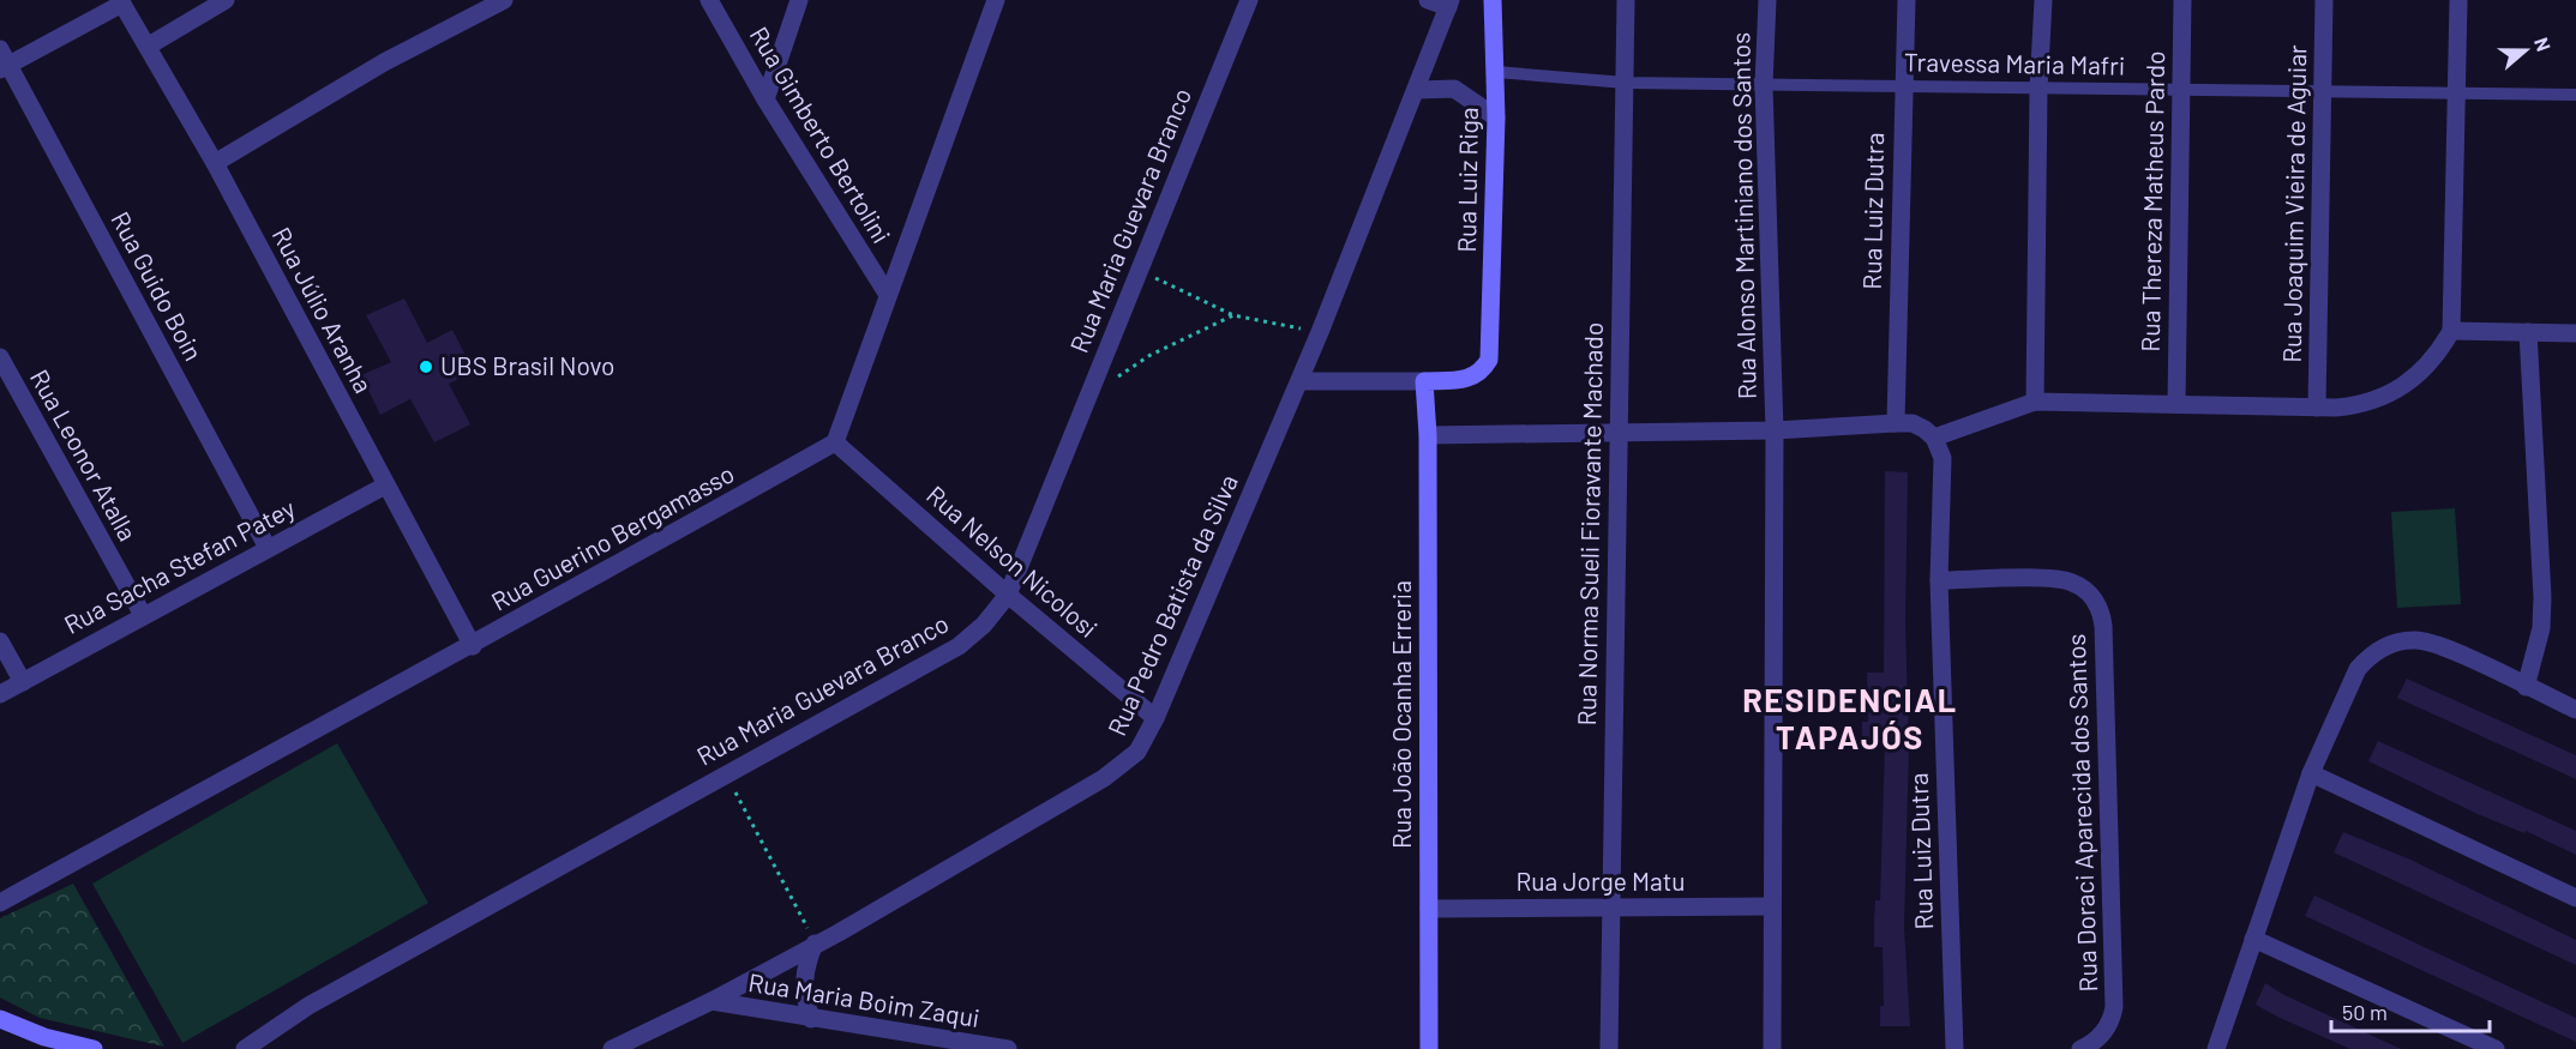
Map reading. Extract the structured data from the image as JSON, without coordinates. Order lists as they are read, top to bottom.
{
  "streets": {
    "street": [
      "Rua Gimberto Bertolini",
      "Rua Luiz Riga",
      "Rua Thereza Matheus Pardo",
      "Rua Joaquim Vieira de Aguiar",
      "Rua Luiz Dutra",
      "Rua Alonso Martiniano dos Santos",
      "Rua Maria Guevara Branco",
      "Rua Guido Boin",
      "Rua Júlio Aranha",
      "Rua Leonor Atalla",
      "Rua Norma Sueli Fioravante Machado",
      "Rua Guerino Bergamasso",
      "Rua Nelson Nicolosi",
      "Rua Sacha Stefan Patey",
      "Rua Pedro Batista da Silva",
      "Rua João Ocanha Erreria",
      "Rua Doraci Aparecida dos Santos",
      "Rua Jorge Matu",
      "Rua Maria Boim Zaqui"
    ],
    "lane": ["Travessa Maria Mafri"]
  },
  "crossings": [
    ["Travessa Maria Mafri", "Rua Luiz Riga"],
    ["Travessa Maria Mafri", "Rua Thereza Matheus Pardo"],
    ["Travessa Maria Mafri", "Rua Joaquim Vieira de Aguiar"],
    ["Travessa Maria Mafri", "Rua Luiz Dutra"],
    ["Travessa Maria Mafri", "Rua Alonso Martiniano dos Santos"],
    ["Travessa Maria Mafri", "Rua Norma Sueli Fioravante Machado"],
    ["Rua Luiz Riga", "Rua João Ocanha Erreria"],
    ["Rua Luiz Dutra", "Rua Doraci Aparecida dos Santos"],
    ["Rua Alonso Martiniano dos Santos", "Rua Jorge Matu"],
    ["Rua Maria Guevara Branco", "Rua Nelson Nicolosi"],
    ["Rua Guido Boin", "Rua Sacha Stefan Patey"],
    ["Rua Júlio Aranha", "Rua Guerino Bergamasso"],
    ["Rua Júlio Aranha", "Rua Sacha Stefan Patey"],
    ["Rua Leonor Atalla", "Rua Sacha Stefan Patey"],
    ["Rua Norma Sueli Fioravante Machado", "Rua Jorge Matu"],
    ["Rua Guerino Bergamasso", "Rua Nelson Nicolosi"],
    ["Rua Nelson Nicolosi", "Rua Pedro Batista da Silva"],
    ["Rua Pedro Batista da Silva", "Rua Maria Boim Zaqui"],
    ["Rua João Ocanha Erreria", "Rua Jorge Matu"]
  ],
  "districts": ["RESIDENCIAL TAPAJÓS"],
  "places": ["UBS Brasil Novo"],
  "scale_bar": "50 m",
  "north": "right"
}
